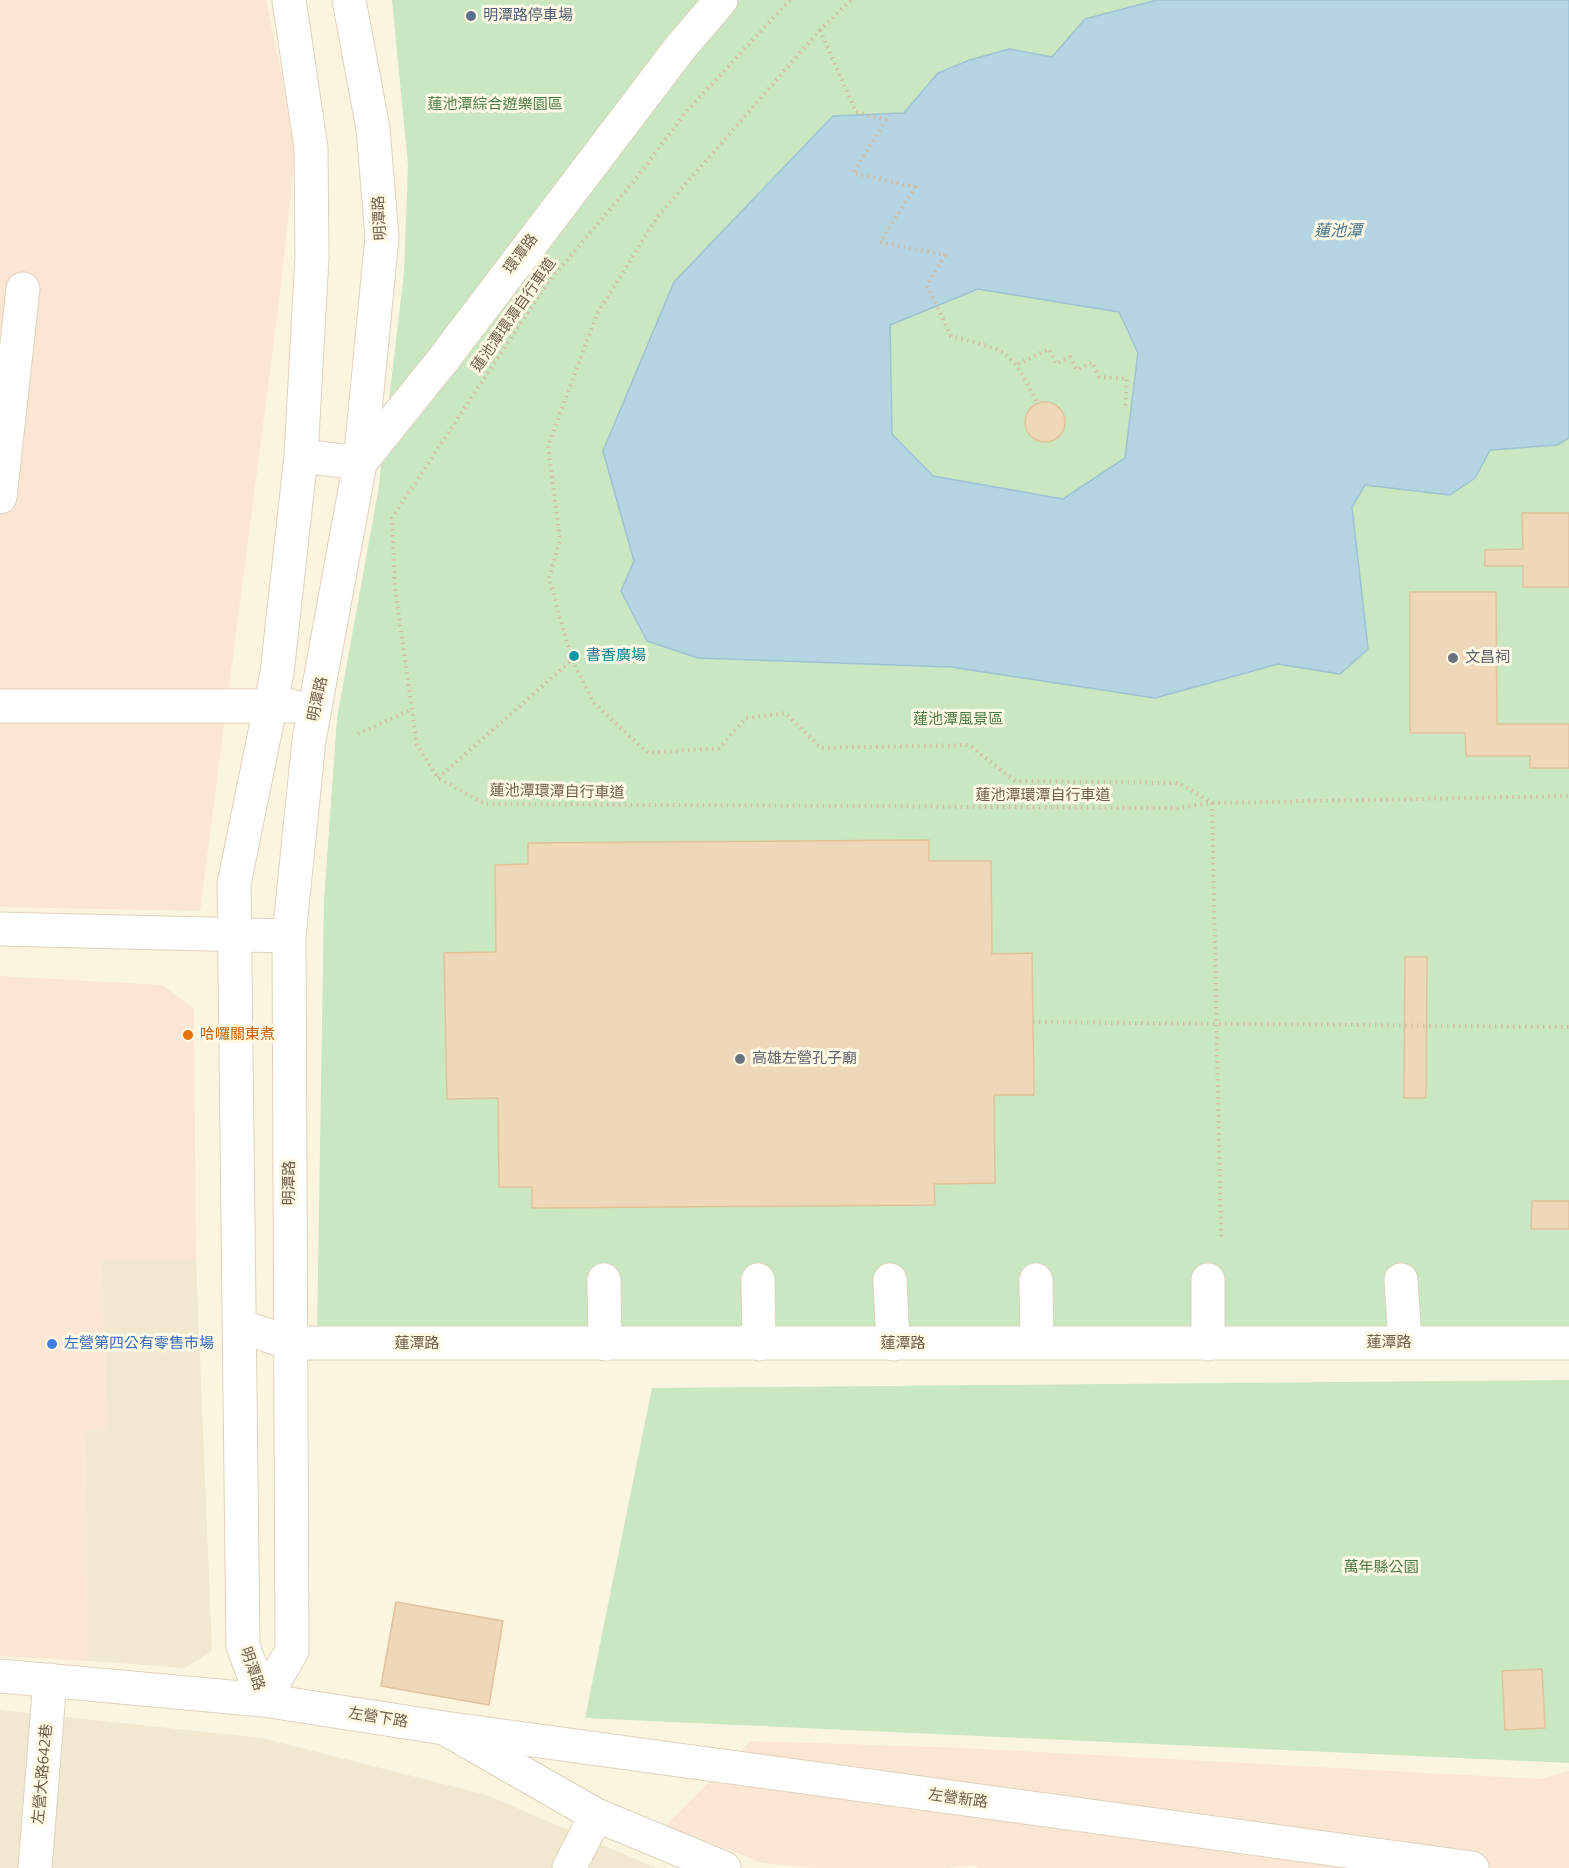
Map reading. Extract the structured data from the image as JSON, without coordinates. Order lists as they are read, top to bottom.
{
  "streets": {
    "street": [
      "明潭路",
      "環潭路",
      "蓮潭路",
      "左營下路",
      "左營大路642巷",
      "左營新路"
    ],
    "path": ["蓮池潭環潭自行車道"]
  },
  "crossings": [
    ["明潭路", "環潭路"],
    ["明潭路", "蓮潭路"],
    ["明潭路", "左營下路"],
    ["左營下路", "左營大路642巷"],
    ["左營下路", "左營新路"]
  ],
  "water": ["蓮池潭"],
  "parks": ["蓮池潭綜合遊樂園區", "蓮池潭風景區", "萬年縣公園"],
  "places": [
    "明潭路停車場",
    "書香廣場",
    "文昌祠",
    "哈囉關東煮",
    "高雄左營孔子廟",
    "左營第四公有零售市場"
  ]
}
